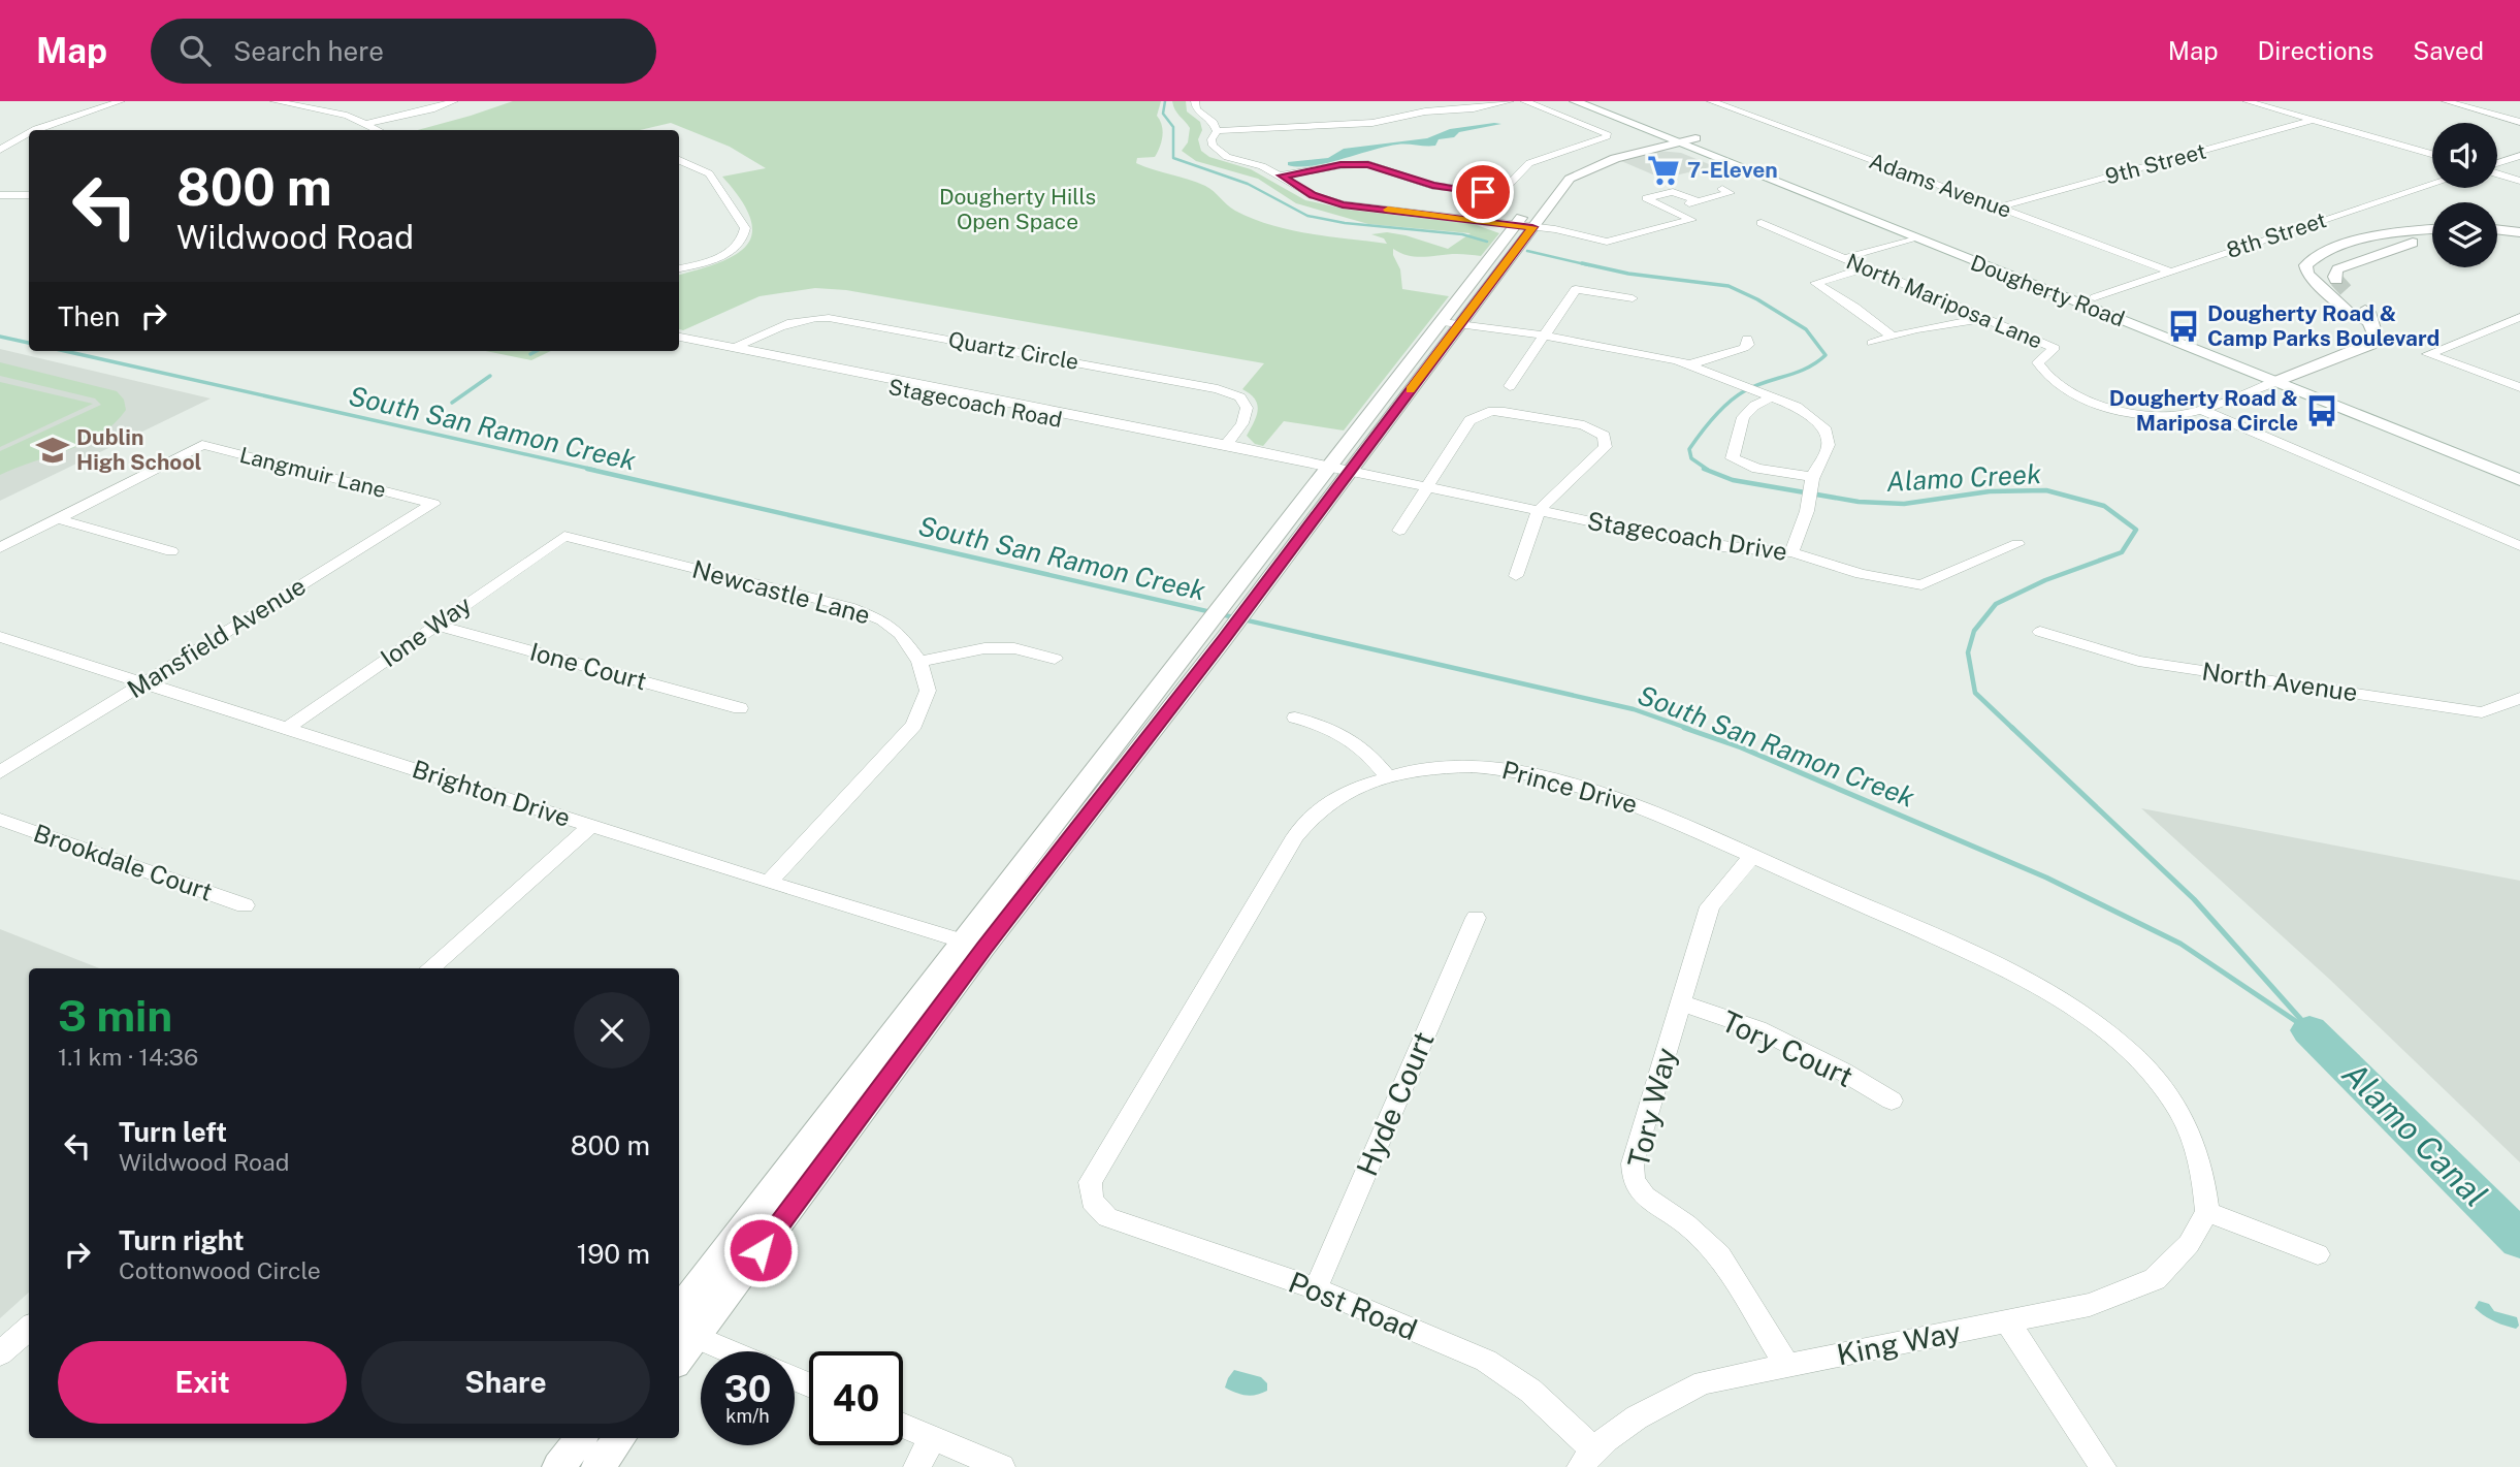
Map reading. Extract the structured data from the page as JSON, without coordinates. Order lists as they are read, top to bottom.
{
  "streets": {
    "street": [
      "9th Street",
      "Adams Avenue",
      "8th Street",
      "Dougherty Road",
      "North Mariposa Lane",
      "Quartz Circle",
      "Stagecoach Road",
      "Langmuir Lane",
      "Stagecoach Drive",
      "Newcastle Lane",
      "Ione Way",
      "Mansfield Avenue",
      "Ione Court",
      "North Avenue",
      "Prince Drive",
      "Brighton Drive",
      "Brookdale Court",
      "Tory Court",
      "Hyde Court",
      "Tory Way",
      "Post Road",
      "King Way"
    ]
  },
  "crossings": [
    ["9th Street", "Adams Avenue"],
    ["Adams Avenue", "8th Street"],
    ["8th Street", "Dougherty Road"],
    ["Quartz Circle", "Stagecoach Road"],
    ["Stagecoach Road", "Stagecoach Drive"],
    ["Langmuir Lane", "Mansfield Avenue"],
    ["Newcastle Lane", "Ione Way"],
    ["Newcastle Lane", "Brighton Drive"],
    ["Ione Way", "Ione Court"],
    ["Ione Way", "Brighton Drive"],
    ["Mansfield Avenue", "Brighton Drive"],
    ["Prince Drive", "Tory Way"],
    ["Prince Drive", "Post Road"],
    ["Prince Drive", "King Way"],
    ["Tory Court", "Tory Way"],
    ["Hyde Court", "Post Road"],
    ["Tory Way", "King Way"],
    ["Post Road", "King Way"]
  ],
  "water": ["South San Ramon Creek", "Alamo Creek", "Alamo Canal"],
  "parks": ["Dougherty Hills Open Space"],
  "places": {
    "supermarket": ["7-Eleven"],
    "bus stop": ["Dougherty Road & Camp Parks Boulevard", "Dougherty Road & Mariposa Circle"],
    "school or university": ["Dublin High School"]
  },
  "page": {
    "header": "Map",
    "search": "Search here",
    "nav": ["Map", "Directions", "Saved"],
    "turn": ["800 m", "Wildwood Road"],
    "then": "Then",
    "heading": ["3 min", "1.1 km · 14:36"],
    "list": [
      {
        "name": "Turn left",
        "note": "Wildwood Road",
        "value": "800 m"
      },
      {
        "name": "Turn right",
        "note": "Cottonwood Circle",
        "value": "190 m"
      }
    ],
    "buttons": ["Exit", "Share"],
    "speed": "30 km/h",
    "limit": "40"
  }
}
